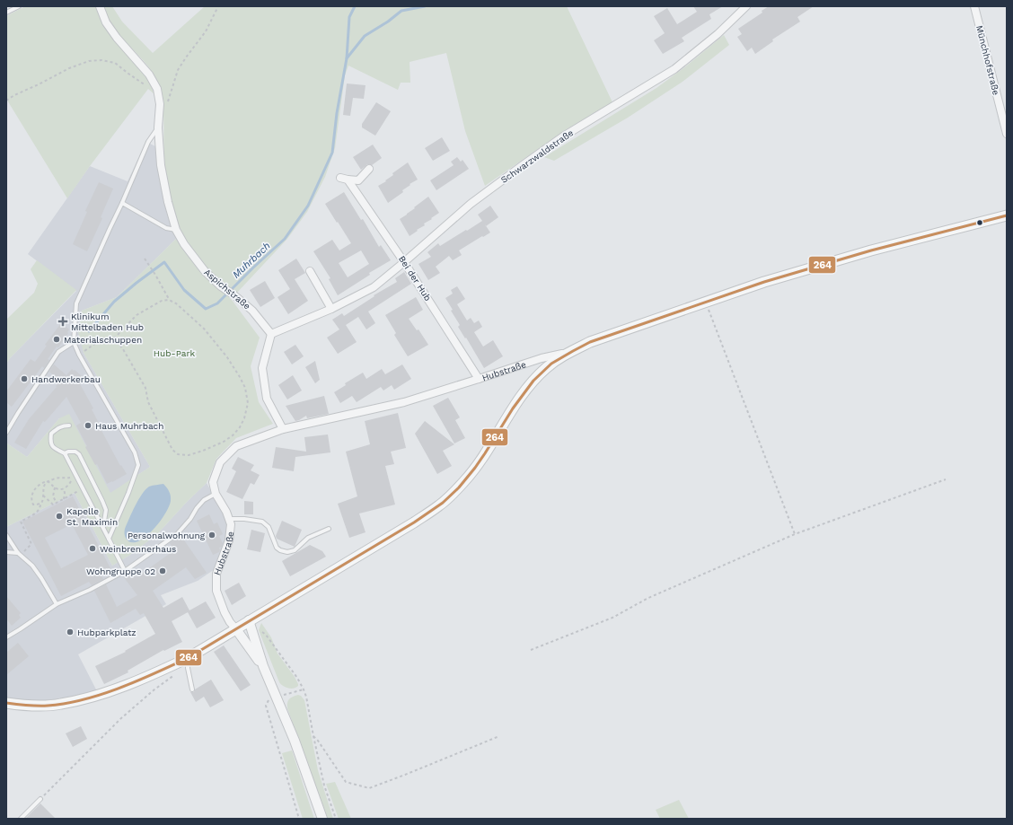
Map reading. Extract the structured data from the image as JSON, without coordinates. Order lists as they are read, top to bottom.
{
  "streets": {
    "main road": ["Hubstraße"],
    "street": [
      "Münchhofstraße",
      "Schwarzwaldstraße",
      "Bei der Hub",
      "Aspichstraße"
    ]
  },
  "crossings": [
    ["Schwarzwaldstraße", "Bei der Hub"],
    ["Schwarzwaldstraße", "Aspichstraße"],
    ["Bei der Hub", "Hubstraße"]
  ],
  "water": ["Muhrbach"],
  "parks": ["Hub-Park"],
  "places": {
    "health": ["Klinikum Mittelbaden Hub"],
    "other": [
      "Materialschuppen",
      "Handwerkerbau",
      "Haus Muhrbach",
      "Kapelle St. Maximin",
      "Personalwohnung",
      "Weinbrennerhaus",
      "Wohngruppe 02",
      "Hubparkplatz"
    ]
  },
  "lines": ["transit line 264"]
}
